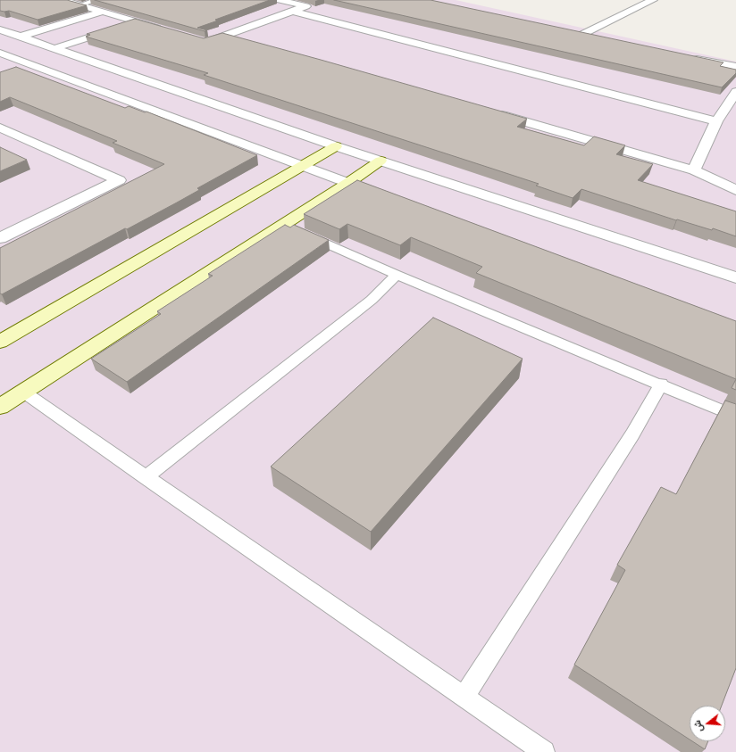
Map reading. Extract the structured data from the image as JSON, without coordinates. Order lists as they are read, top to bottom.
{
  "north": "left"
}
